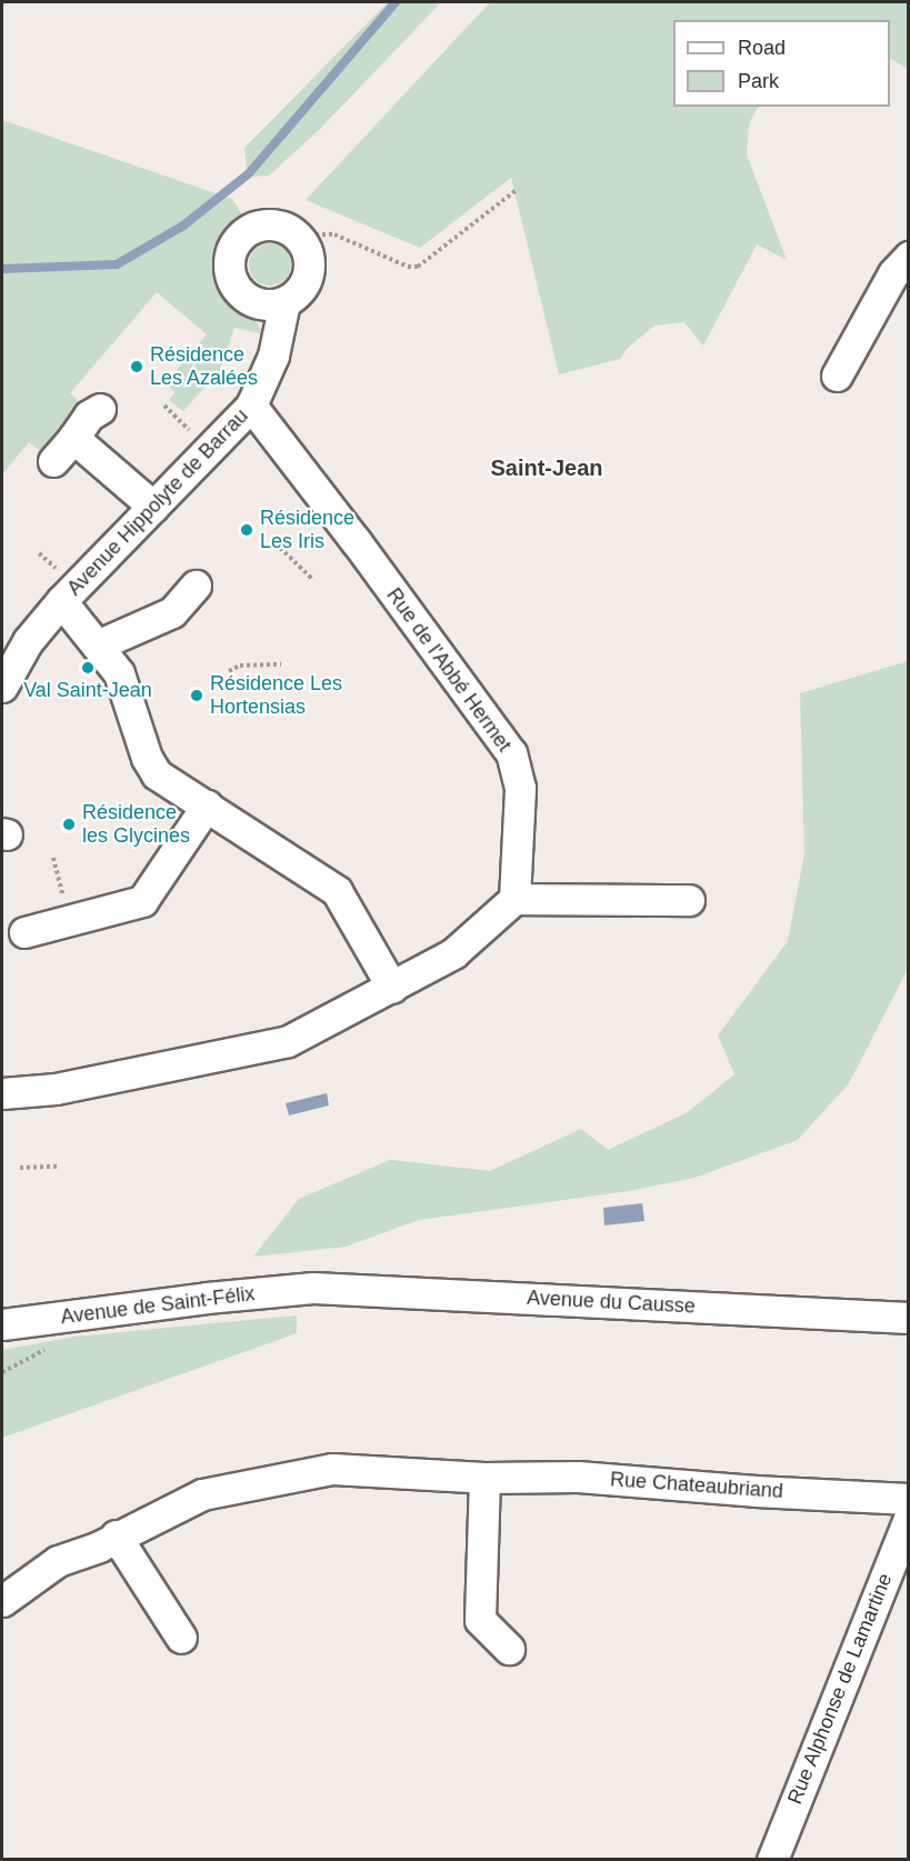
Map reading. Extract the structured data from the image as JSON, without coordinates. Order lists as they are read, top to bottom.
{
  "streets": {
    "street": [
      "Avenue Hippolyte de Barrau",
      "Rue de l'Abbé Hermet",
      "Avenue du Causse",
      "Avenue de Saint-Félix",
      "Rue Chateaubriand",
      "Rue Alphonse de Lamartine"
    ]
  },
  "crossings": [
    ["Avenue Hippolyte de Barrau", "Rue de l'Abbé Hermet"],
    ["Avenue du Causse", "Avenue de Saint-Félix"]
  ],
  "districts": ["Saint-Jean"],
  "places": [
    "Résidence Les Azalées",
    "Résidence Les Iris",
    "Val Saint-Jean",
    "Résidence Les Hortensias",
    "Résidence les Glycines"
  ],
  "legend": ["Road", "Park"]
}
